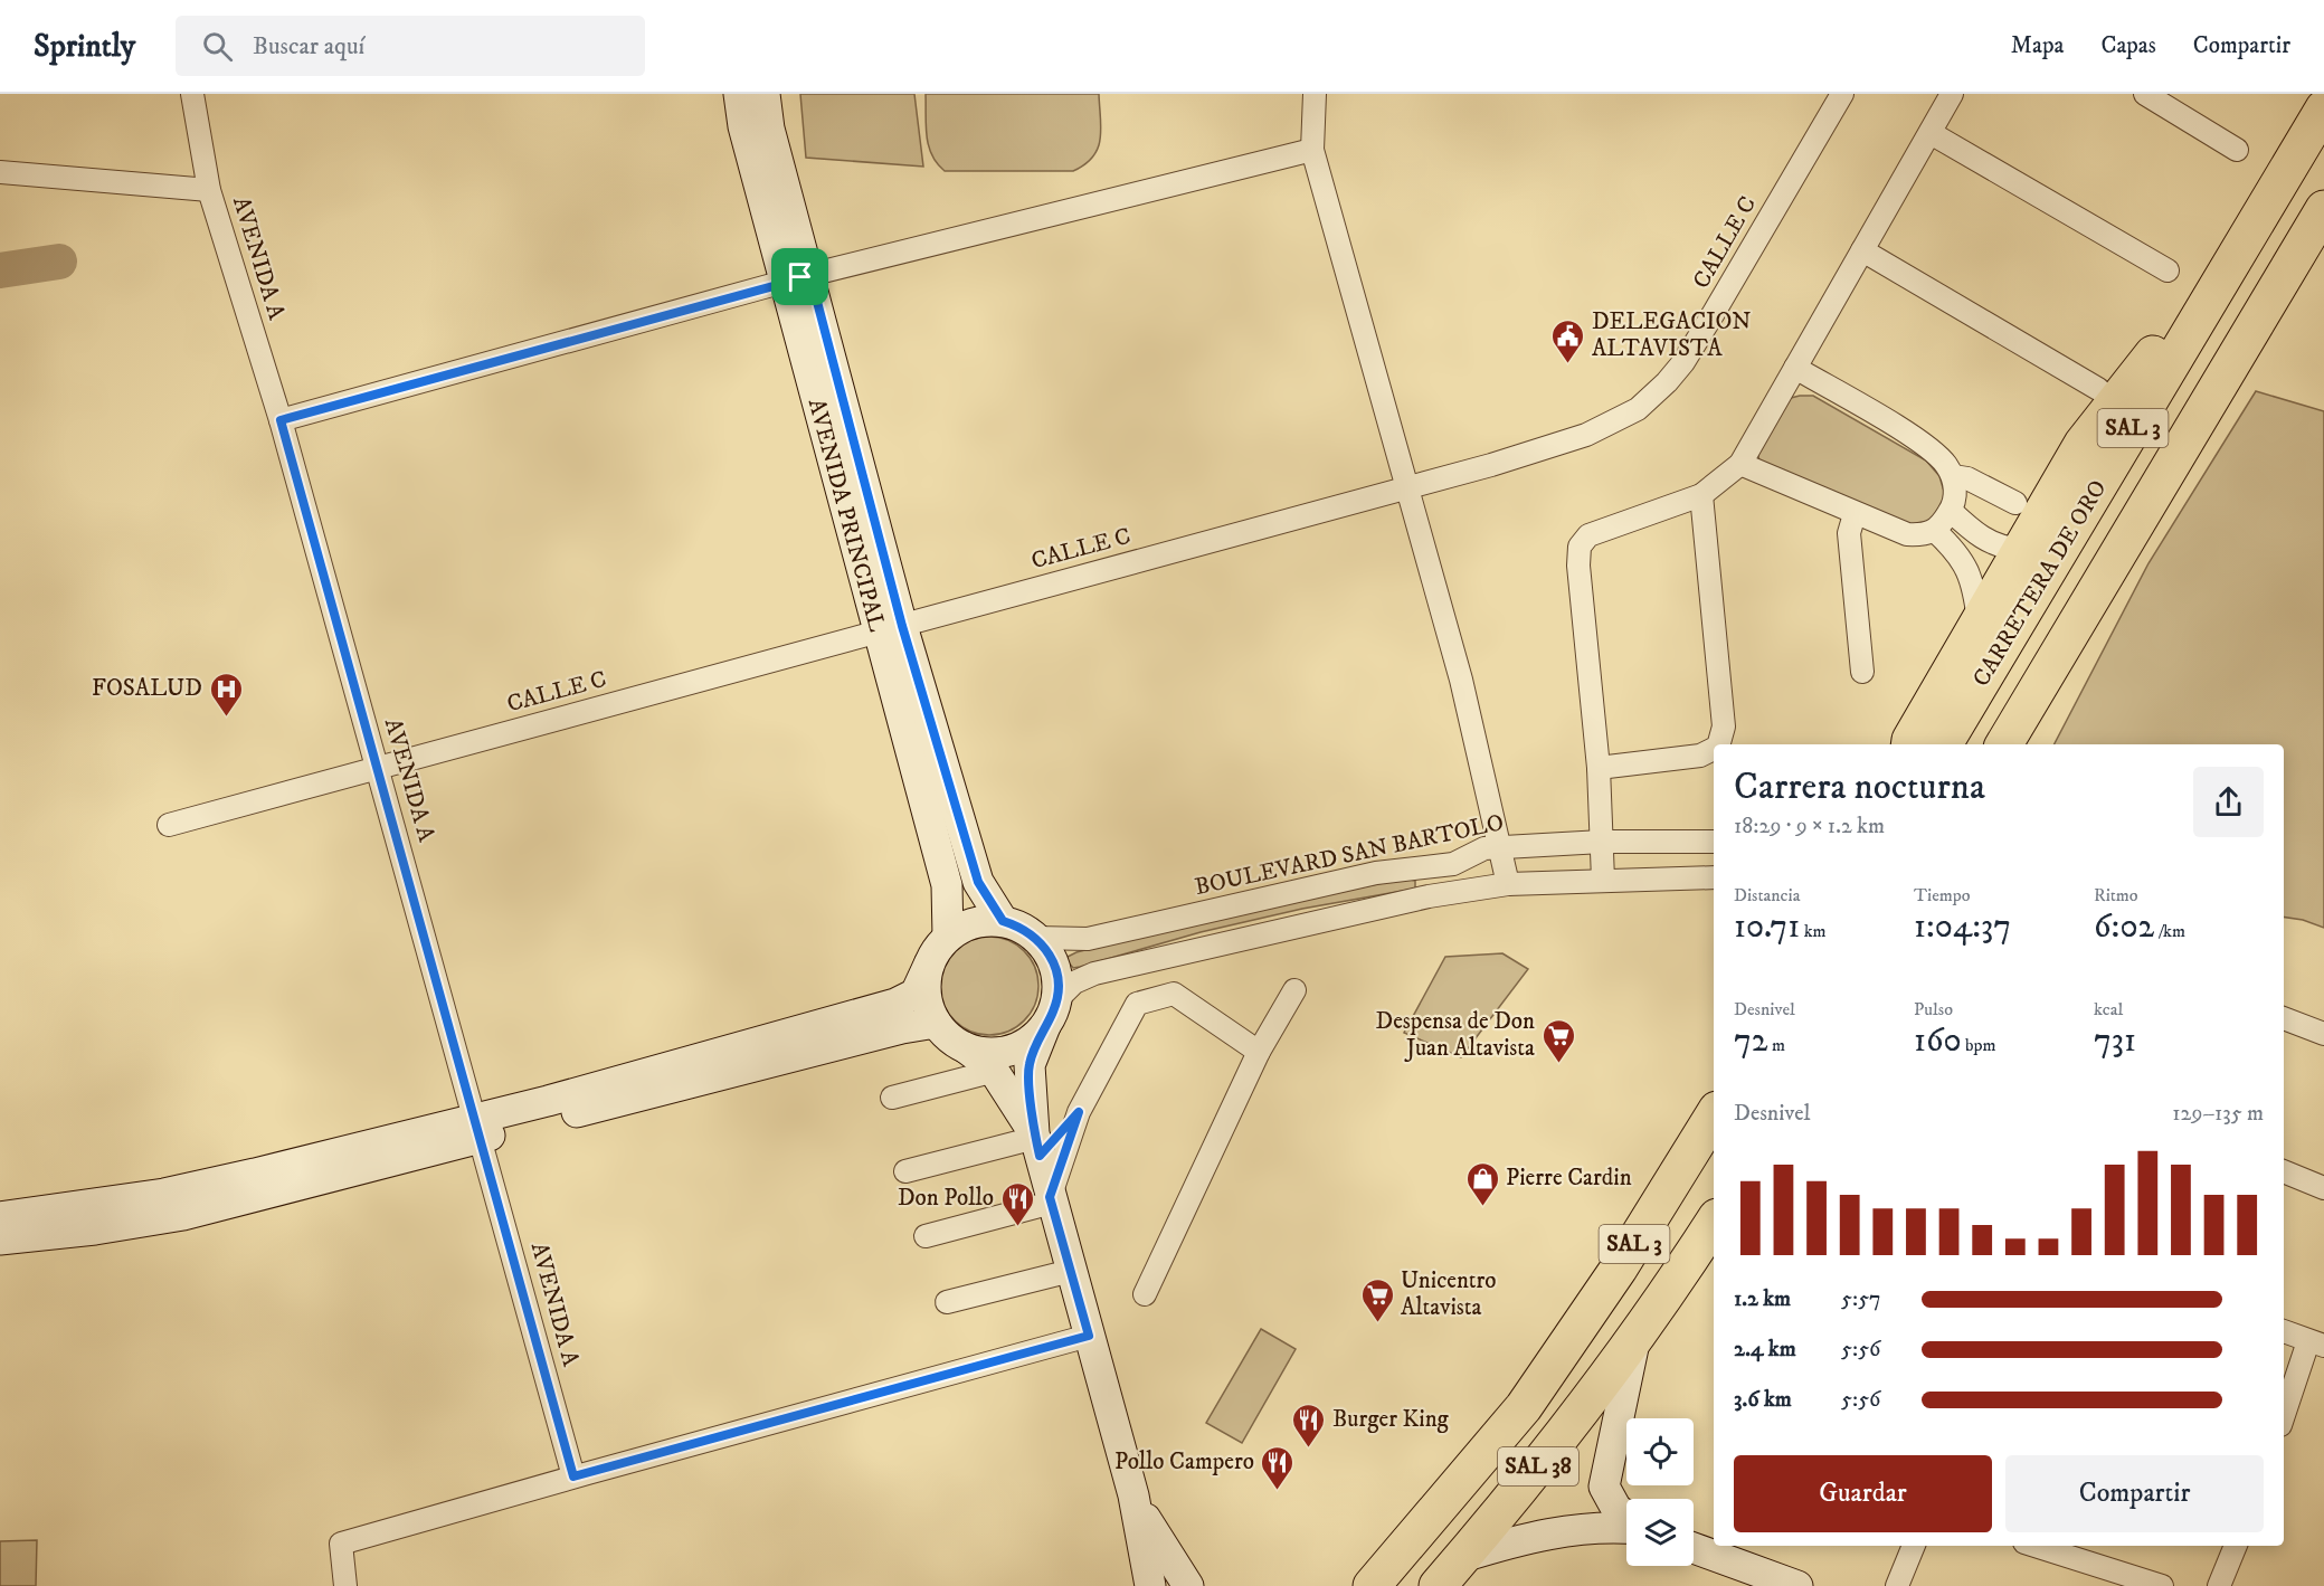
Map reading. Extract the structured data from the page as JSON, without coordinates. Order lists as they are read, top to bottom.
{
  "streets": {
    "highway": ["SAL 3", "CARRETERA DE ORO", "SAL 38"],
    "main road": ["AVENIDA PRINCIPAL"],
    "street": ["CALLE C", "AVENIDA A", "BOULEVARD SAN BARTOLO"]
  },
  "crossings": [
    ["CALLE C", "AVENIDA A"],
    ["CALLE C", "AVENIDA PRINCIPAL"],
    ["SAL 3", "SAL 38"],
    ["AVENIDA PRINCIPAL", "BOULEVARD SAN BARTOLO"]
  ],
  "places": {
    "public building": ["DELEGACION ALTAVISTA"],
    "hospital": ["FOSALUD"],
    "supermarket": ["Despensa de Don Juan Altavista", "Unicentro Altavista"],
    "shop": ["Pierre Cardin"],
    "restaurant": ["Don Pollo", "Burger King", "Pollo Campero"]
  },
  "page": {
    "header": "Sprintly",
    "search": "Buscar aquí",
    "nav": ["Mapa", "Capas", "Compartir"],
    "heading": ["Carrera nocturna", "18:29 · 9 × 1.2 km"],
    "stats": [
      ["Distancia", "10.71 km"],
      ["Tiempo", "1:04:37"],
      ["Ritmo", "6:02 /km"],
      ["Desnivel", "72 m"],
      ["Pulso", "160 bpm"],
      ["kcal", "731"]
    ],
    "chart": ["Desnivel", "129–135 m"],
    "list": [
      {
        "name": "1.2 km",
        "note": "5:57"
      },
      {
        "name": "2.4 km",
        "note": "5:56"
      },
      {
        "name": "3.6 km",
        "note": "5:56"
      }
    ],
    "buttons": ["Guardar", "Compartir"]
  }
}
